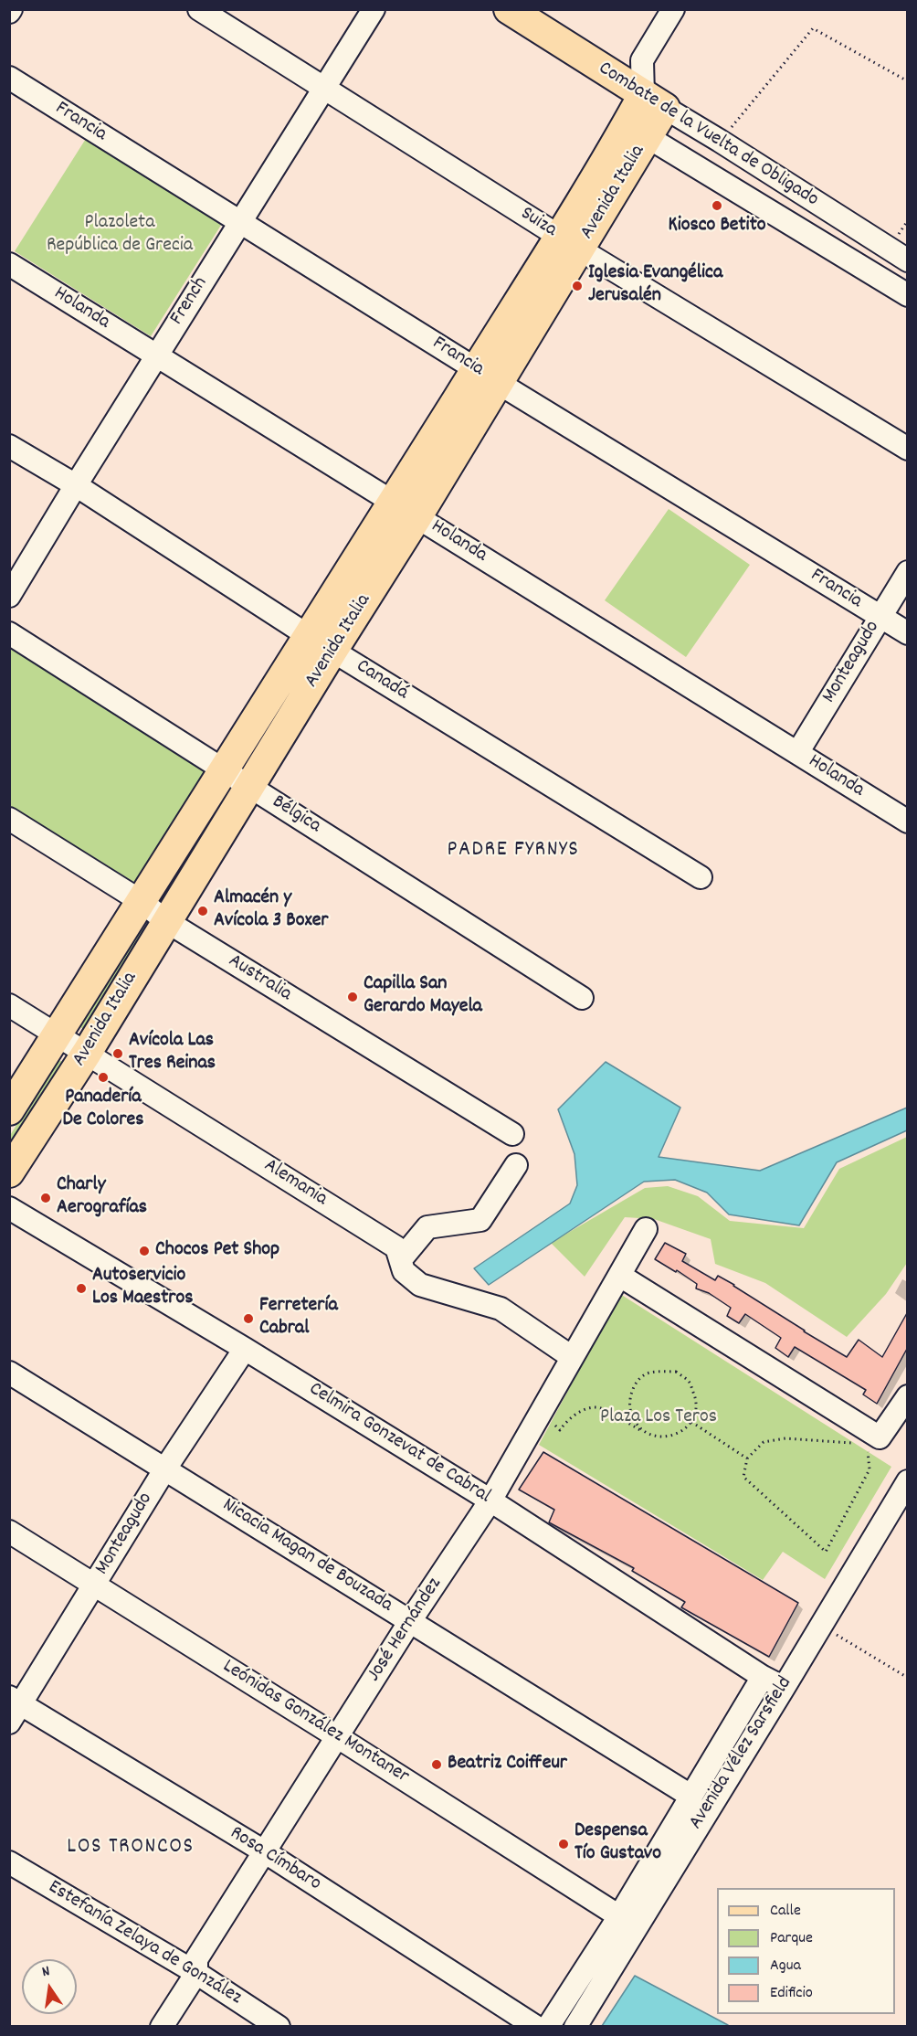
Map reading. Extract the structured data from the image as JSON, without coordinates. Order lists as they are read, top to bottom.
{
  "streets": {
    "main road": ["Combate de la Vuelta de Obligado", "Avenida Italia"],
    "street": [
      "Francia",
      "Suiza",
      "French",
      "Holanda",
      "Monteagudo",
      "Canadá",
      "Bélgica",
      "Australia",
      "Alemania",
      "Celmira Gonzevat de Cabral",
      "Nicacia Magan de Bouzada",
      "José Hernández",
      "Leónidas González Montaner",
      "Avenida Vélez Sarsfield",
      "Rosa Címbaro",
      "Estefanía Zelaya de González"
    ]
  },
  "crossings": [
    ["Francia", "Avenida Italia"],
    ["Francia", "French"],
    ["Francia", "Monteagudo"],
    ["Combate de la Vuelta de Obligado", "Avenida Italia"],
    ["Avenida Italia", "Suiza"],
    ["Avenida Italia", "Holanda"],
    ["Avenida Italia", "Canadá"],
    ["Avenida Italia", "Bélgica"],
    ["Avenida Italia", "Australia"],
    ["Avenida Italia", "Alemania"],
    ["Suiza", "French"],
    ["French", "Holanda"],
    ["French", "Canadá"],
    ["Holanda", "Monteagudo"],
    ["Monteagudo", "Celmira Gonzevat de Cabral"],
    ["Monteagudo", "Nicacia Magan de Bouzada"],
    ["Monteagudo", "Leónidas González Montaner"],
    ["Monteagudo", "Rosa Címbaro"],
    ["Alemania", "José Hernández"],
    ["Celmira Gonzevat de Cabral", "José Hernández"],
    ["Celmira Gonzevat de Cabral", "Avenida Vélez Sarsfield"],
    ["Nicacia Magan de Bouzada", "José Hernández"],
    ["Nicacia Magan de Bouzada", "Avenida Vélez Sarsfield"],
    ["José Hernández", "Leónidas González Montaner"],
    ["José Hernández", "Rosa Címbaro"],
    ["José Hernández", "Estefanía Zelaya de González"],
    ["Leónidas González Montaner", "Avenida Vélez Sarsfield"]
  ],
  "districts": ["PADRE FYRNYS", "LOS TRONCOS"],
  "parks": ["Plazoleta República de Grecia", "Plaza Los Teros"],
  "places": [
    "Kiosco Betito",
    "Iglesia Evangélica Jerusalén",
    "Almacén y Avícola 3 Boxer",
    "Capilla San Gerardo Mayela",
    "Avícola Las Tres Reinas",
    "Panadería De Colores",
    "Charly Aerografías",
    "Chocos Pet Shop",
    "Autoservicio Los Maestros",
    "Ferretería Cabral",
    "Beatriz Coiffeur",
    "Despensa Tío Gustavo"
  ],
  "legend": [
    "Calle",
    "Parque",
    "Agua",
    "Edificio"
  ],
  "north": "top"
}
